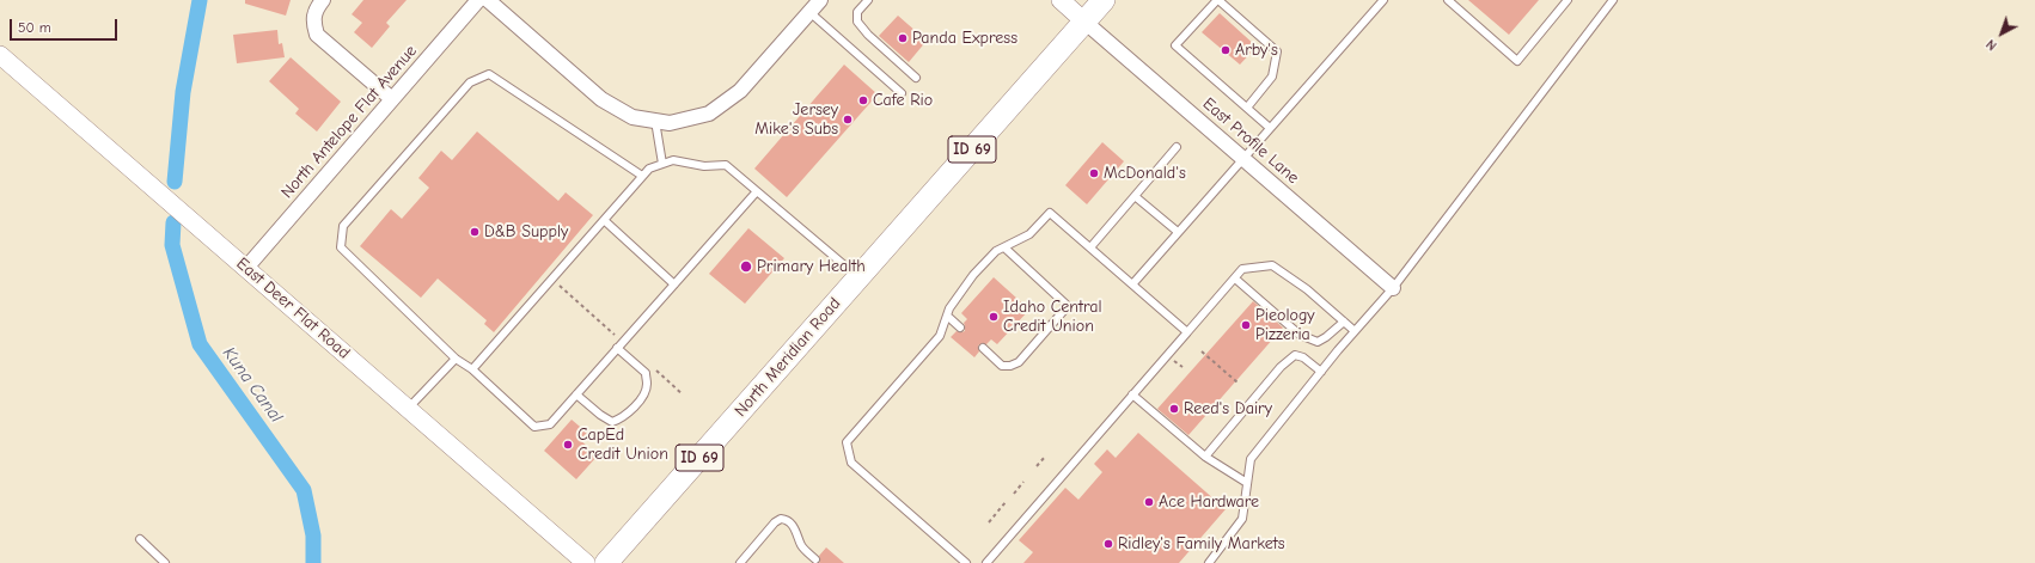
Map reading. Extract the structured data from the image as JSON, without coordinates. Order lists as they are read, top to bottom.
{
  "streets": {
    "main road": ["ID 69", "North Meridian Road"],
    "street": ["North Antelope Flat Avenue", "East Profile Lane", "East Deer Flat Road"]
  },
  "crossings": [
    ["North Antelope Flat Avenue", "East Deer Flat Road"],
    ["East Profile Lane", "North Meridian Road"]
  ],
  "water": ["Kuna Canal"],
  "places": [
    "Panda Express",
    "Arby's",
    "Cafe Rio",
    "Jersey Mike's Subs",
    "McDonald's",
    "D&B Supply",
    "Primary Health",
    "Idaho Central Credit Union",
    "Pieology Pizzeria",
    "Reed's Dairy",
    "CapEd Credit Union",
    "Ace Hardware",
    "Ridley's Family Markets"
  ],
  "scale_bar": "50 m",
  "north": "bottom left"
}
